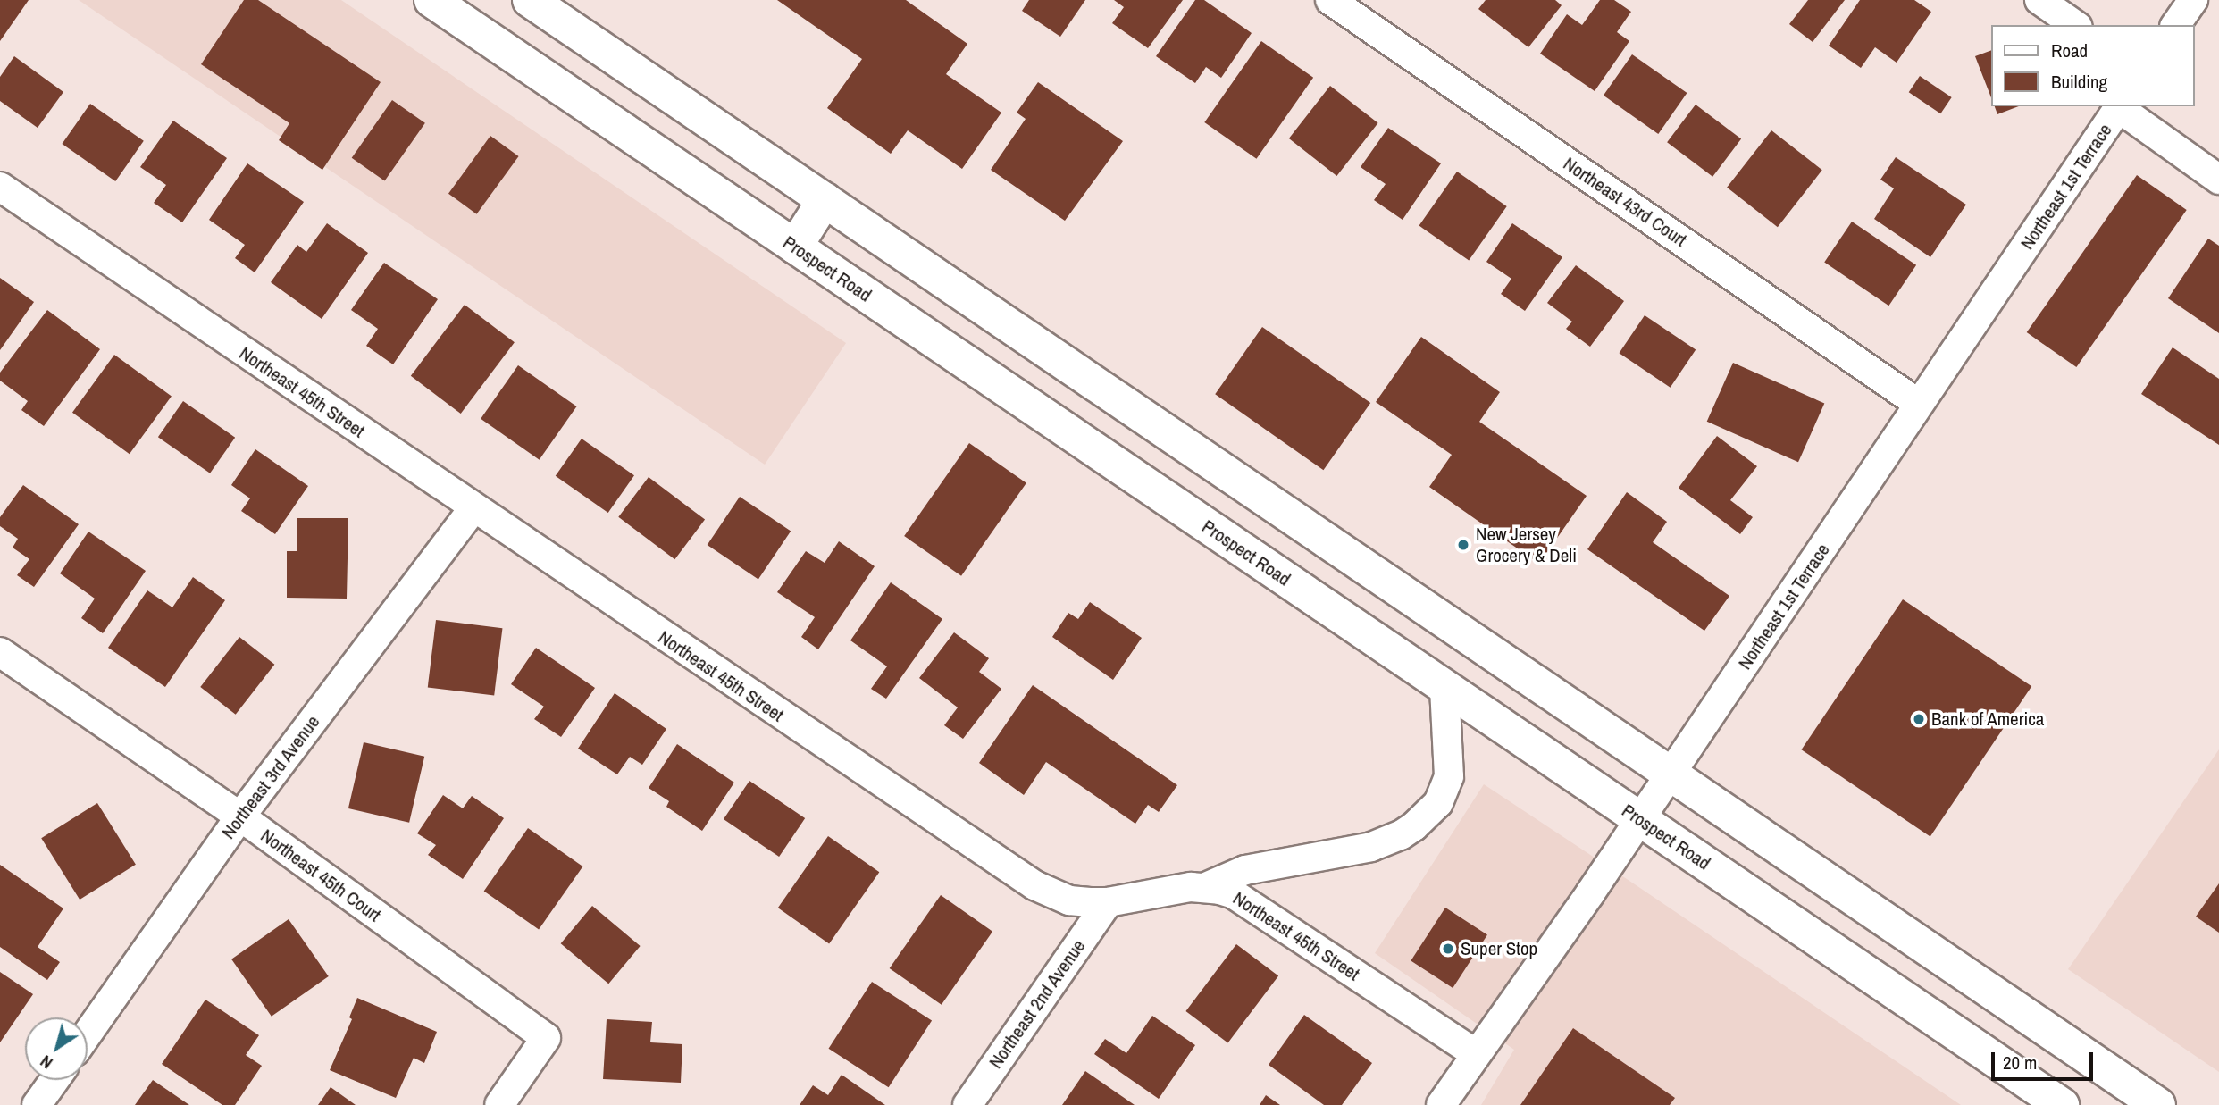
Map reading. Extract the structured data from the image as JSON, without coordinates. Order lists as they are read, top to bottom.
{
  "streets": {
    "main road": ["Prospect Road"],
    "street": [
      "Northeast 1st Terrace",
      "Northeast 43rd Court",
      "Northeast 45th Street",
      "Northeast 3rd Avenue",
      "Northeast 45th Court",
      "Northeast 2nd Avenue"
    ]
  },
  "crossings": [
    ["Northeast 1st Terrace", "Northeast 43rd Court"],
    ["Northeast 1st Terrace", "Prospect Road"],
    ["Northeast 1st Terrace", "Northeast 45th Street"],
    ["Northeast 45th Street", "Northeast 3rd Avenue"],
    ["Northeast 45th Street", "Northeast 2nd Avenue"],
    ["Northeast 3rd Avenue", "Northeast 45th Court"]
  ],
  "places": ["New Jersey Grocery & Deli", "Bank of America", "Super Stop"],
  "legend": ["Road", "Building"],
  "scale_bar": "20 m",
  "north": "bottom left"
}
